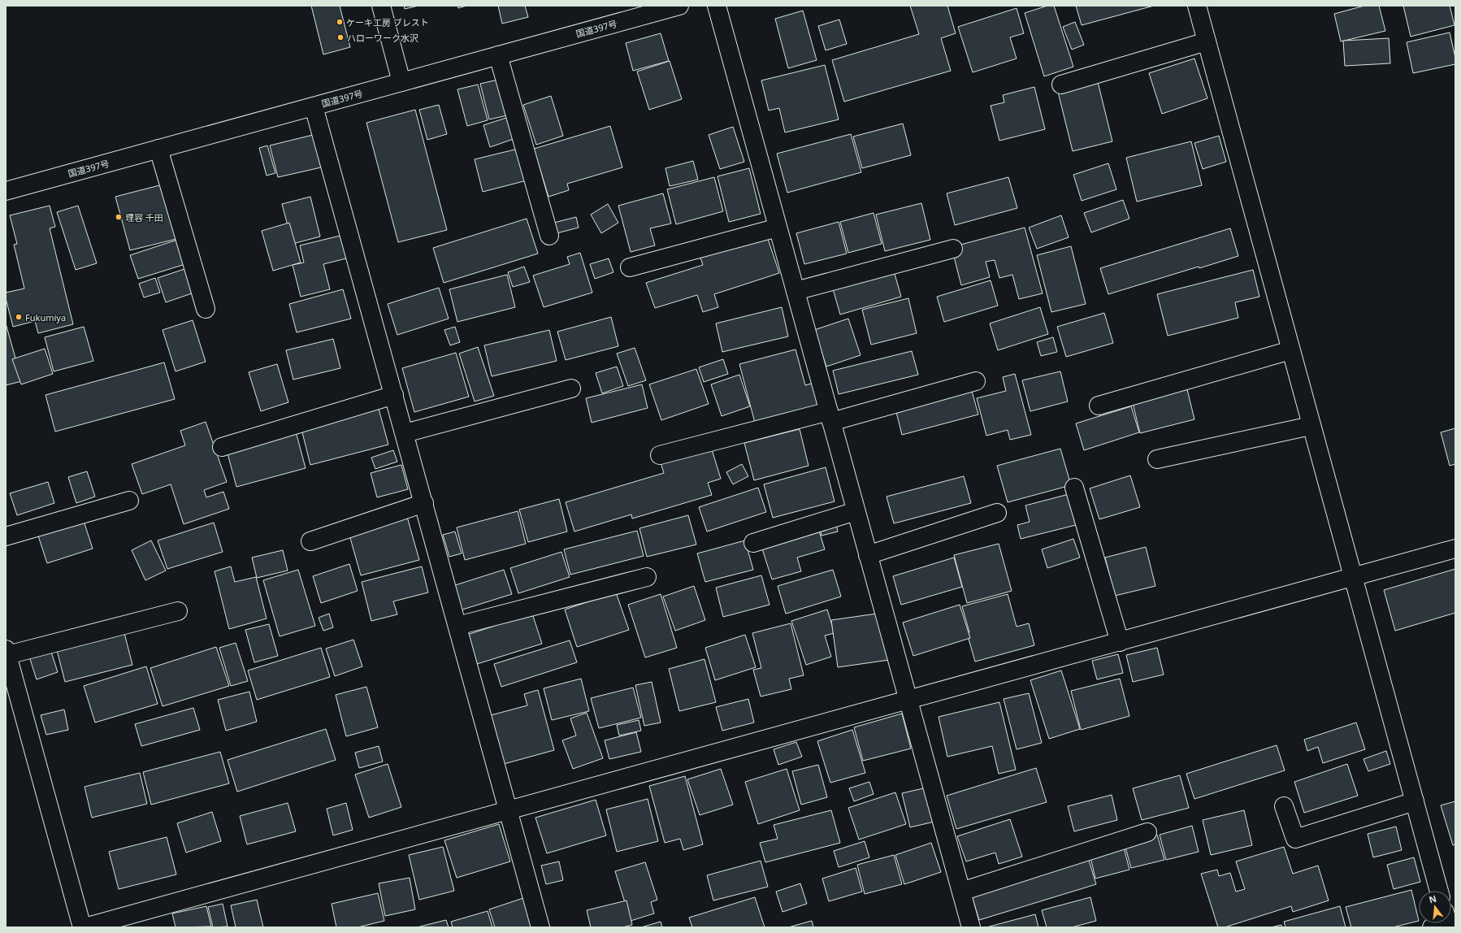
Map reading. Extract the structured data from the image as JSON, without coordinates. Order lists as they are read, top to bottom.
{
  "streets": {
    "main road": ["国道397号"]
  },
  "places": [
    "ケーキ工房 ブレスト",
    "ハローワーク水沢",
    "理容 千田",
    "Fukumiya"
  ],
  "north": "top"
}
